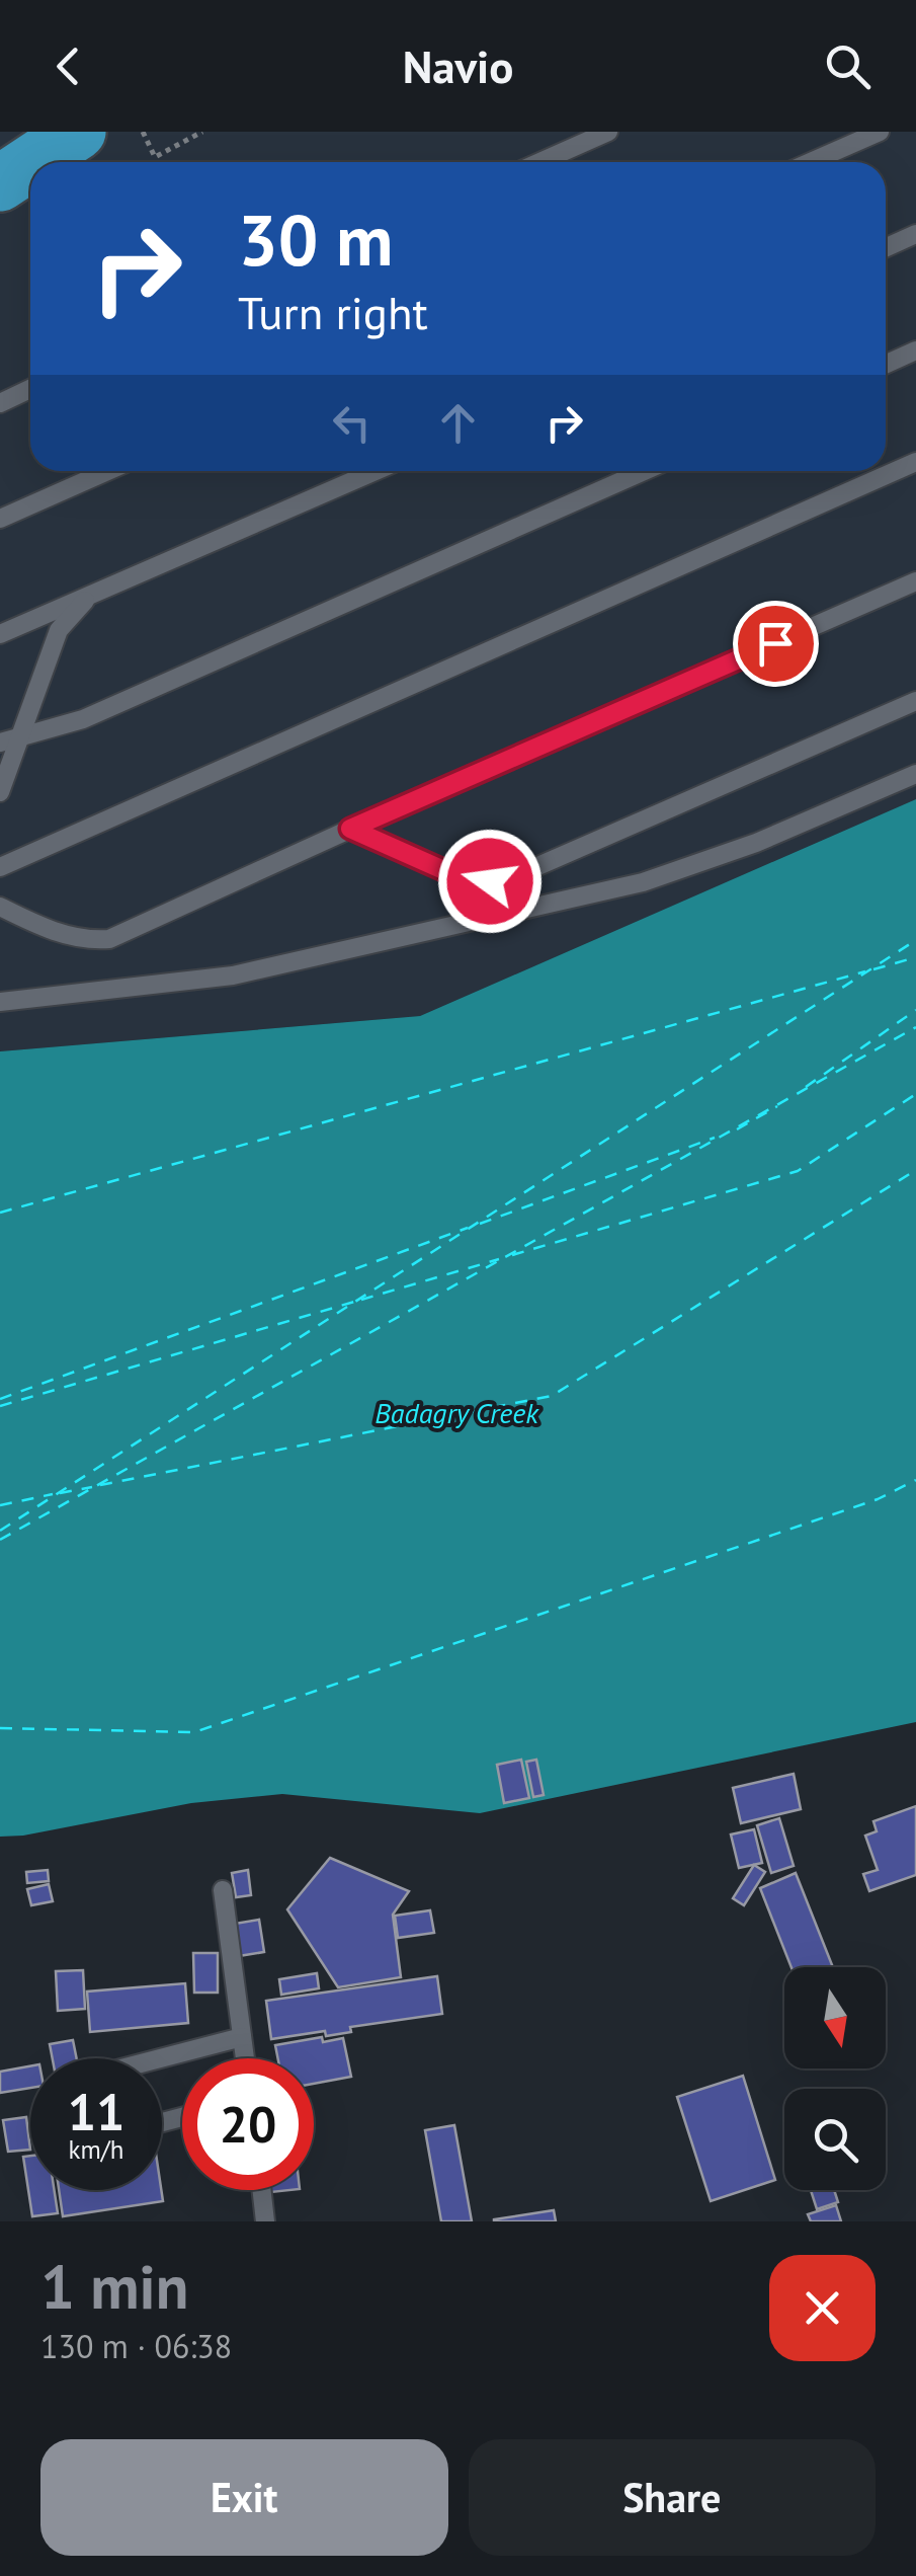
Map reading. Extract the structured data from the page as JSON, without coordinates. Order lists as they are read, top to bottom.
{
  "water": ["Badagry Creek"],
  "north": "bottom",
  "page": {
    "header": "Navio",
    "turn": ["30 m", "Turn right"],
    "speed": "11 km/h",
    "limit": "20",
    "heading": ["1 min", "130 m · 06:38"],
    "buttons": ["Exit", "Share"]
  }
}
